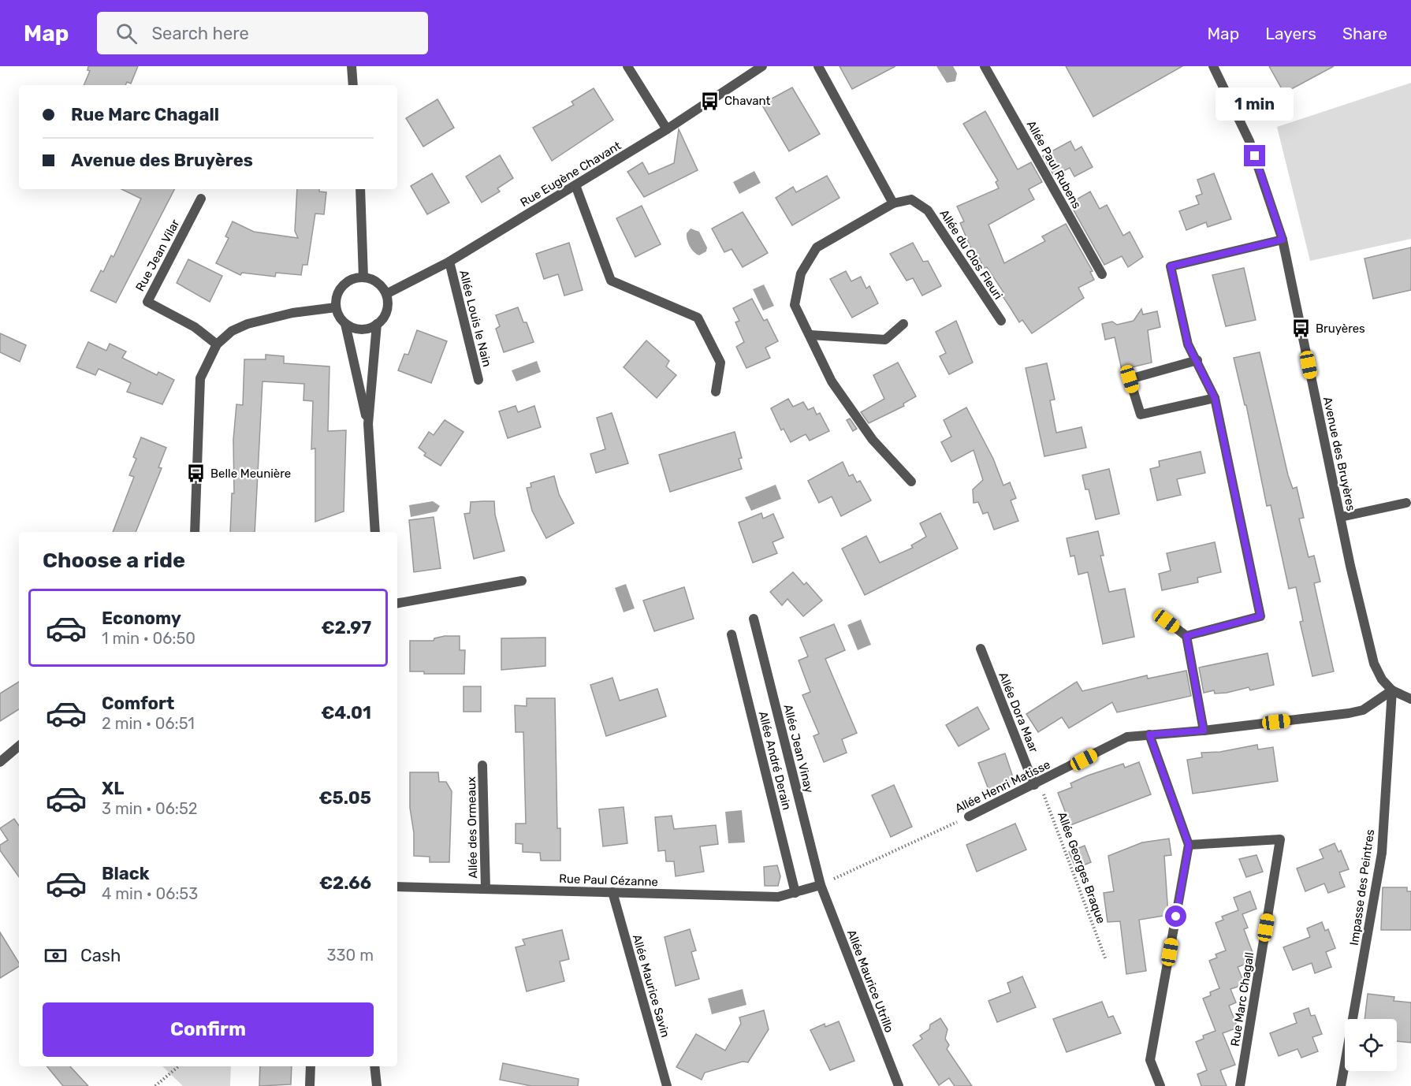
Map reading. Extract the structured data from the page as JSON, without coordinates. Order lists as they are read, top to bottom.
{
  "streets": {
    "street": [
      "Allée Paul Rubens",
      "Rue Eugène Chavant",
      "Allée du Clos Fleuri",
      "Rue Jean Vilar",
      "Allée Louis le Nain",
      "Avenue des Bruyères",
      "Allée Dora Maar",
      "Allée Jean Vinay",
      "Allée André Derain",
      "Allée Henri Matisse",
      "Allée des Ormeaux",
      "Rue Paul Cézanne",
      "Impasse des Peintres",
      "Allée Maurice Utrillo",
      "Allée Maurice Savin",
      "Rue Marc Chagall"
    ],
    "path": ["Allée Georges Braque"]
  },
  "crossings": [
    ["Rue Eugène Chavant", "Allée Louis le Nain"],
    ["Avenue des Bruyères", "Allée Henri Matisse"],
    ["Avenue des Bruyères", "Impasse des Peintres"],
    ["Allée Dora Maar", "Allée Henri Matisse"],
    ["Allée Dora Maar", "Allée Georges Braque"],
    ["Allée Jean Vinay", "Allée Henri Matisse"],
    ["Allée Jean Vinay", "Rue Paul Cézanne"],
    ["Allée Jean Vinay", "Allée Maurice Utrillo"],
    ["Allée André Derain", "Rue Paul Cézanne"],
    ["Allée Henri Matisse", "Allée Georges Braque"],
    ["Allée Henri Matisse", "Rue Paul Cézanne"],
    ["Allée Henri Matisse", "Impasse des Peintres"],
    ["Allée Henri Matisse", "Allée Maurice Utrillo"],
    ["Allée des Ormeaux", "Rue Paul Cézanne"],
    ["Rue Paul Cézanne", "Allée Maurice Utrillo"],
    ["Rue Paul Cézanne", "Allée Maurice Savin"]
  ],
  "places": {
    "bus stop": ["Chavant", "Bruyères", "Belle Meunière"]
  },
  "page": {
    "header": "Map",
    "search": "Search here",
    "nav": ["Map", "Layers", "Share"],
    "banner": ["Rue Marc Chagall", "Avenue des Bruyères"],
    "bubble": "1 min",
    "heading": "Choose a ride",
    "list": [
      {
        "name": "Economy",
        "note": "1 min · 06:50",
        "value": "€2.97"
      },
      {
        "name": "Comfort",
        "note": "2 min · 06:51",
        "value": "€4.01"
      },
      {
        "name": "XL",
        "note": "3 min · 06:52",
        "value": "€5.05"
      },
      {
        "name": "Black",
        "note": "4 min · 06:53",
        "value": "€2.66"
      }
    ],
    "pay": ["Cash", "330 m"],
    "buttons": "Confirm"
  }
}
